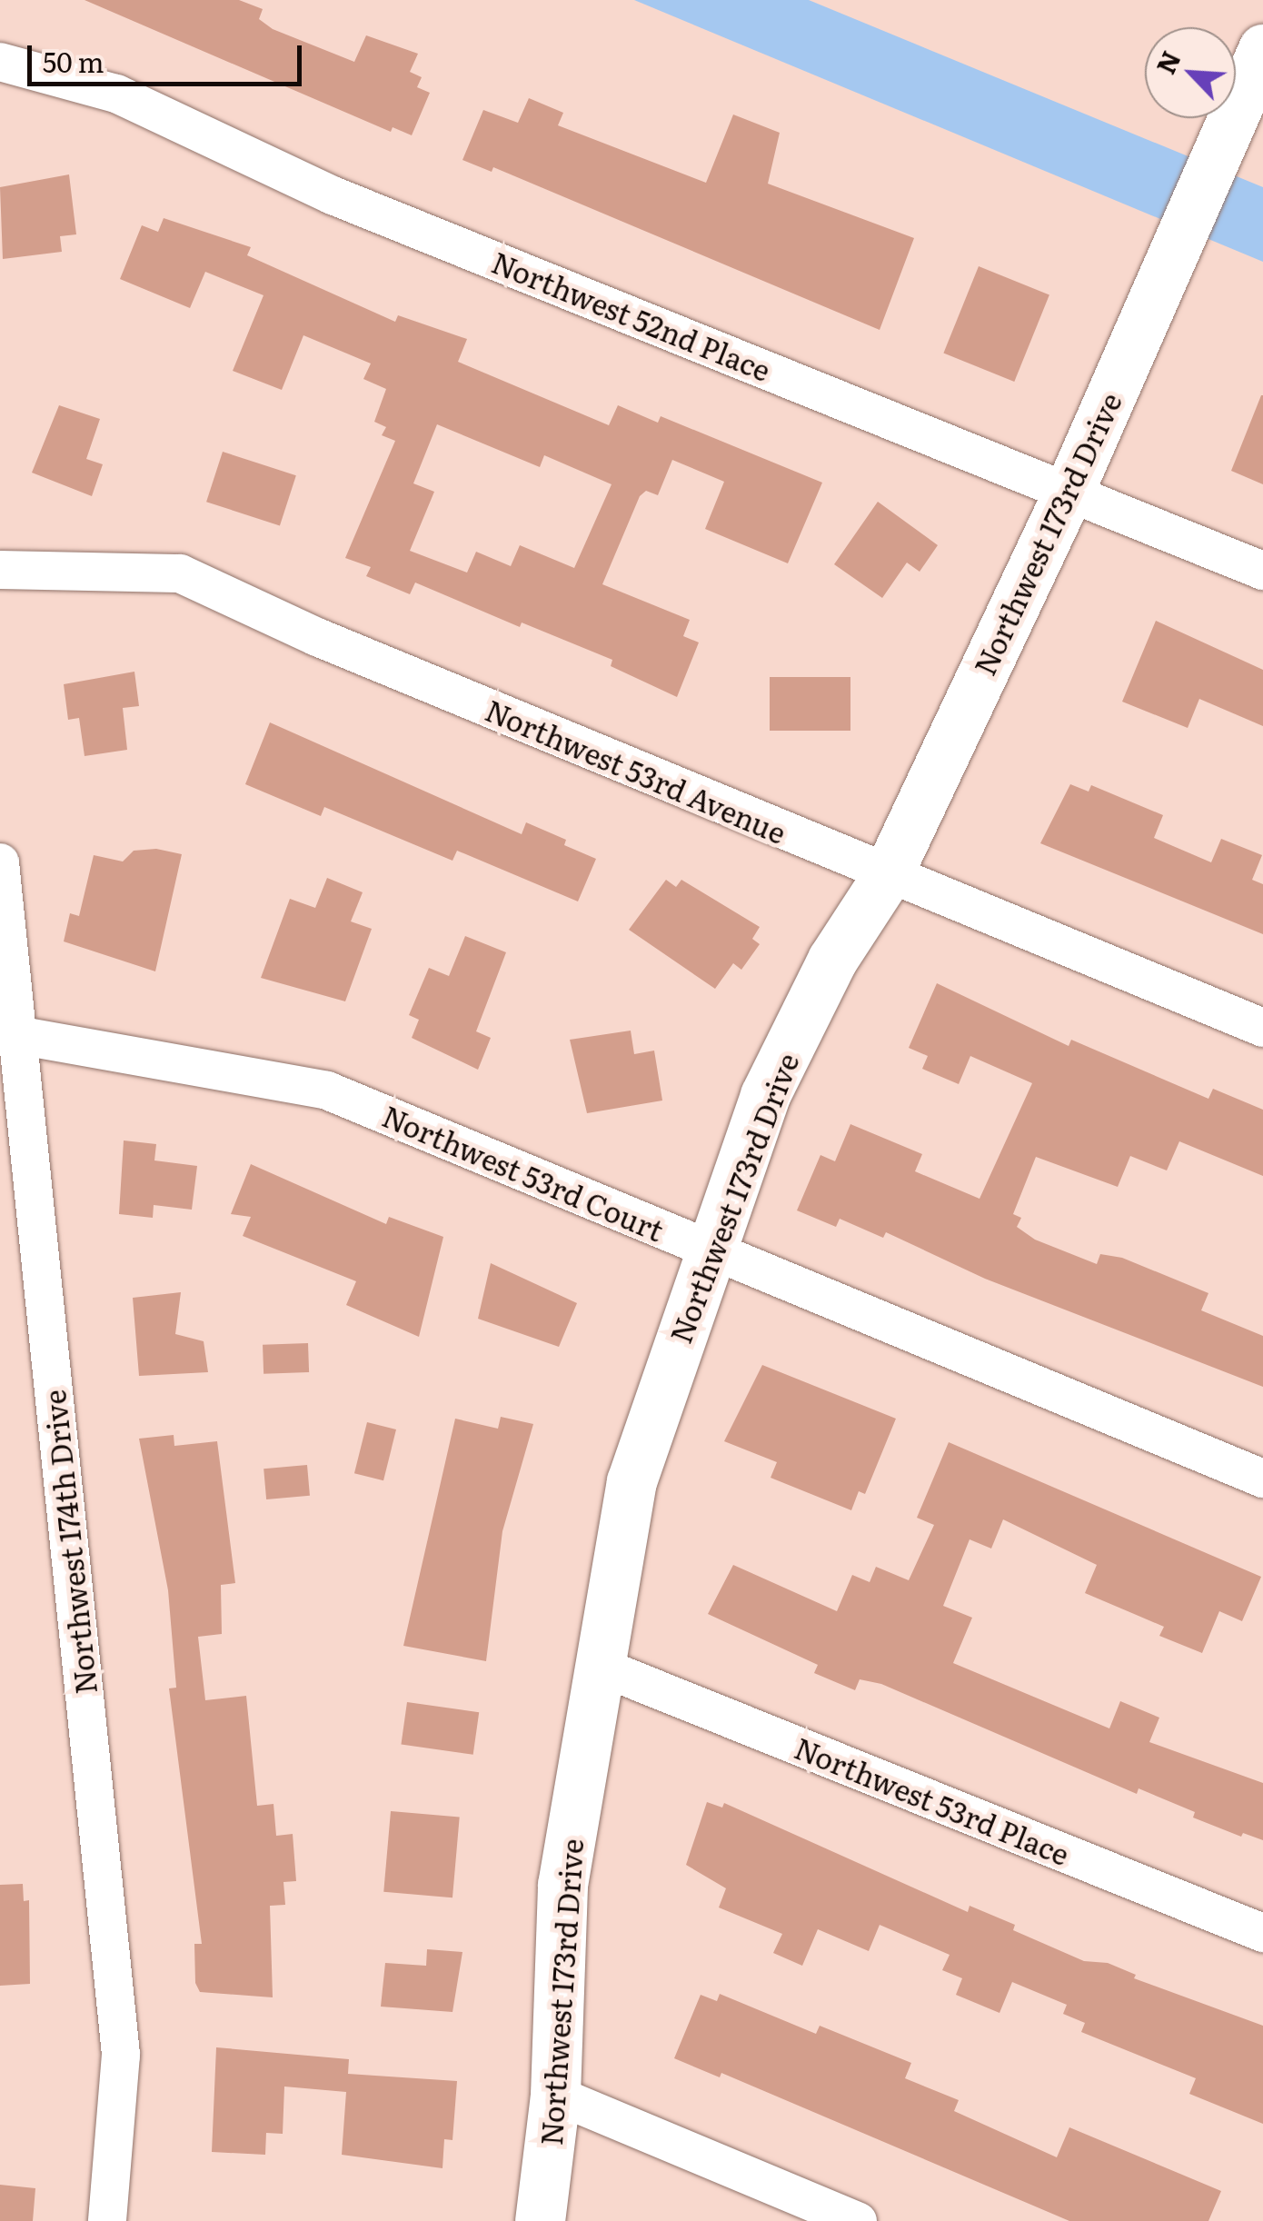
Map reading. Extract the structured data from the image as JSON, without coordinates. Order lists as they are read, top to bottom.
{
  "streets": {
    "street": [
      "Northwest 52nd Place",
      "Northwest 173rd Drive",
      "Northwest 53rd Avenue",
      "Northwest 53rd Court",
      "Northwest 174th Drive",
      "Northwest 53rd Place"
    ]
  },
  "crossings": [
    ["Northwest 52nd Place", "Northwest 173rd Drive"],
    ["Northwest 173rd Drive", "Northwest 53rd Avenue"],
    ["Northwest 173rd Drive", "Northwest 53rd Court"],
    ["Northwest 173rd Drive", "Northwest 53rd Place"],
    ["Northwest 53rd Court", "Northwest 174th Drive"]
  ],
  "scale_bar": "50 m",
  "north": "top left"
}
